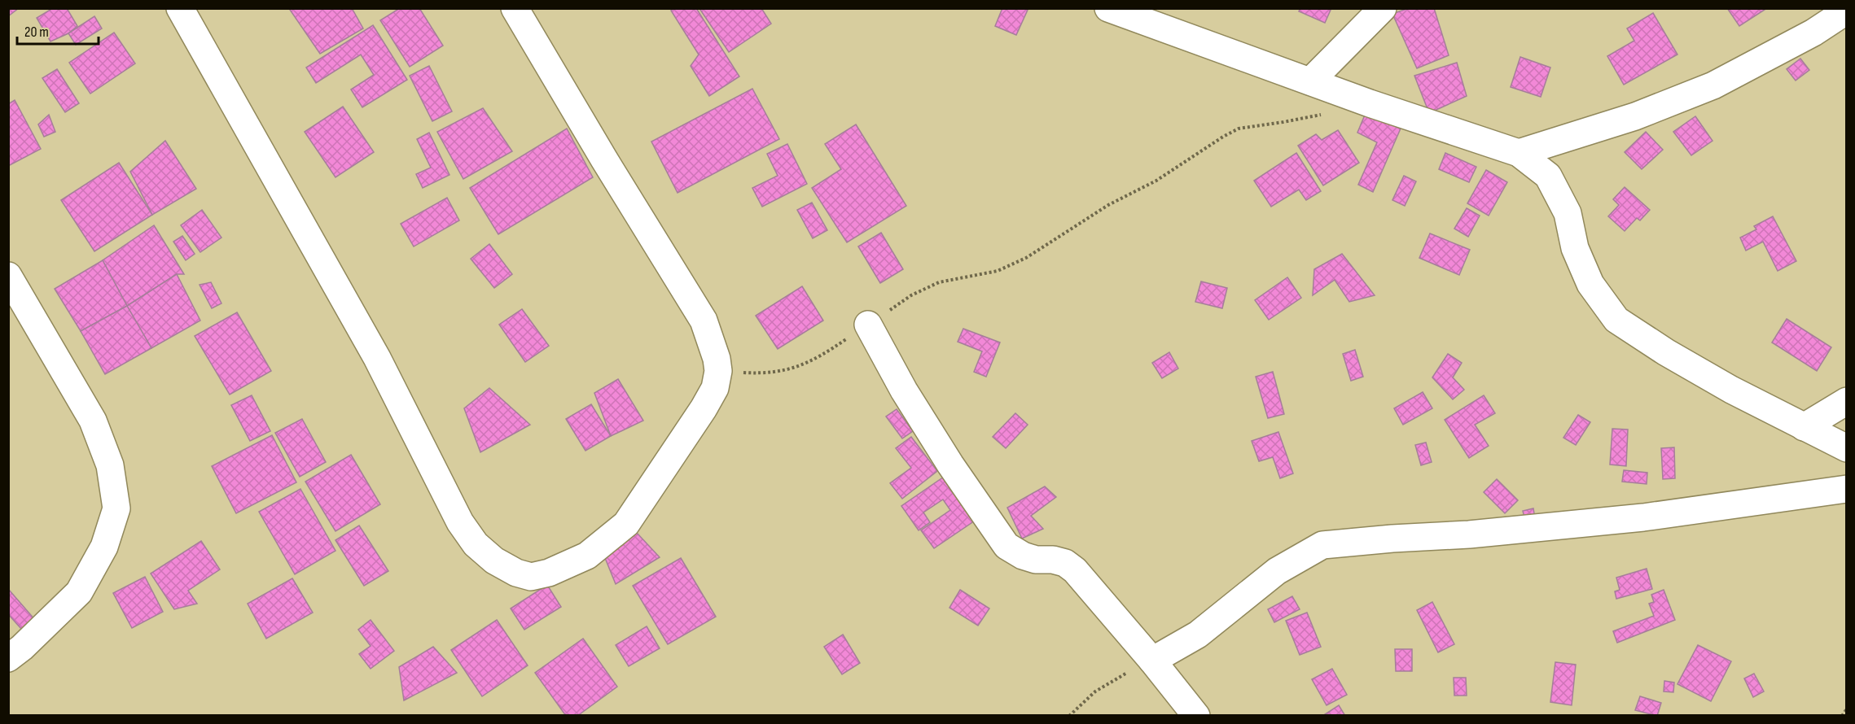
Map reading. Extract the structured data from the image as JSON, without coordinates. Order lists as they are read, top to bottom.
{
  "scale_bar": "20 m"
}
